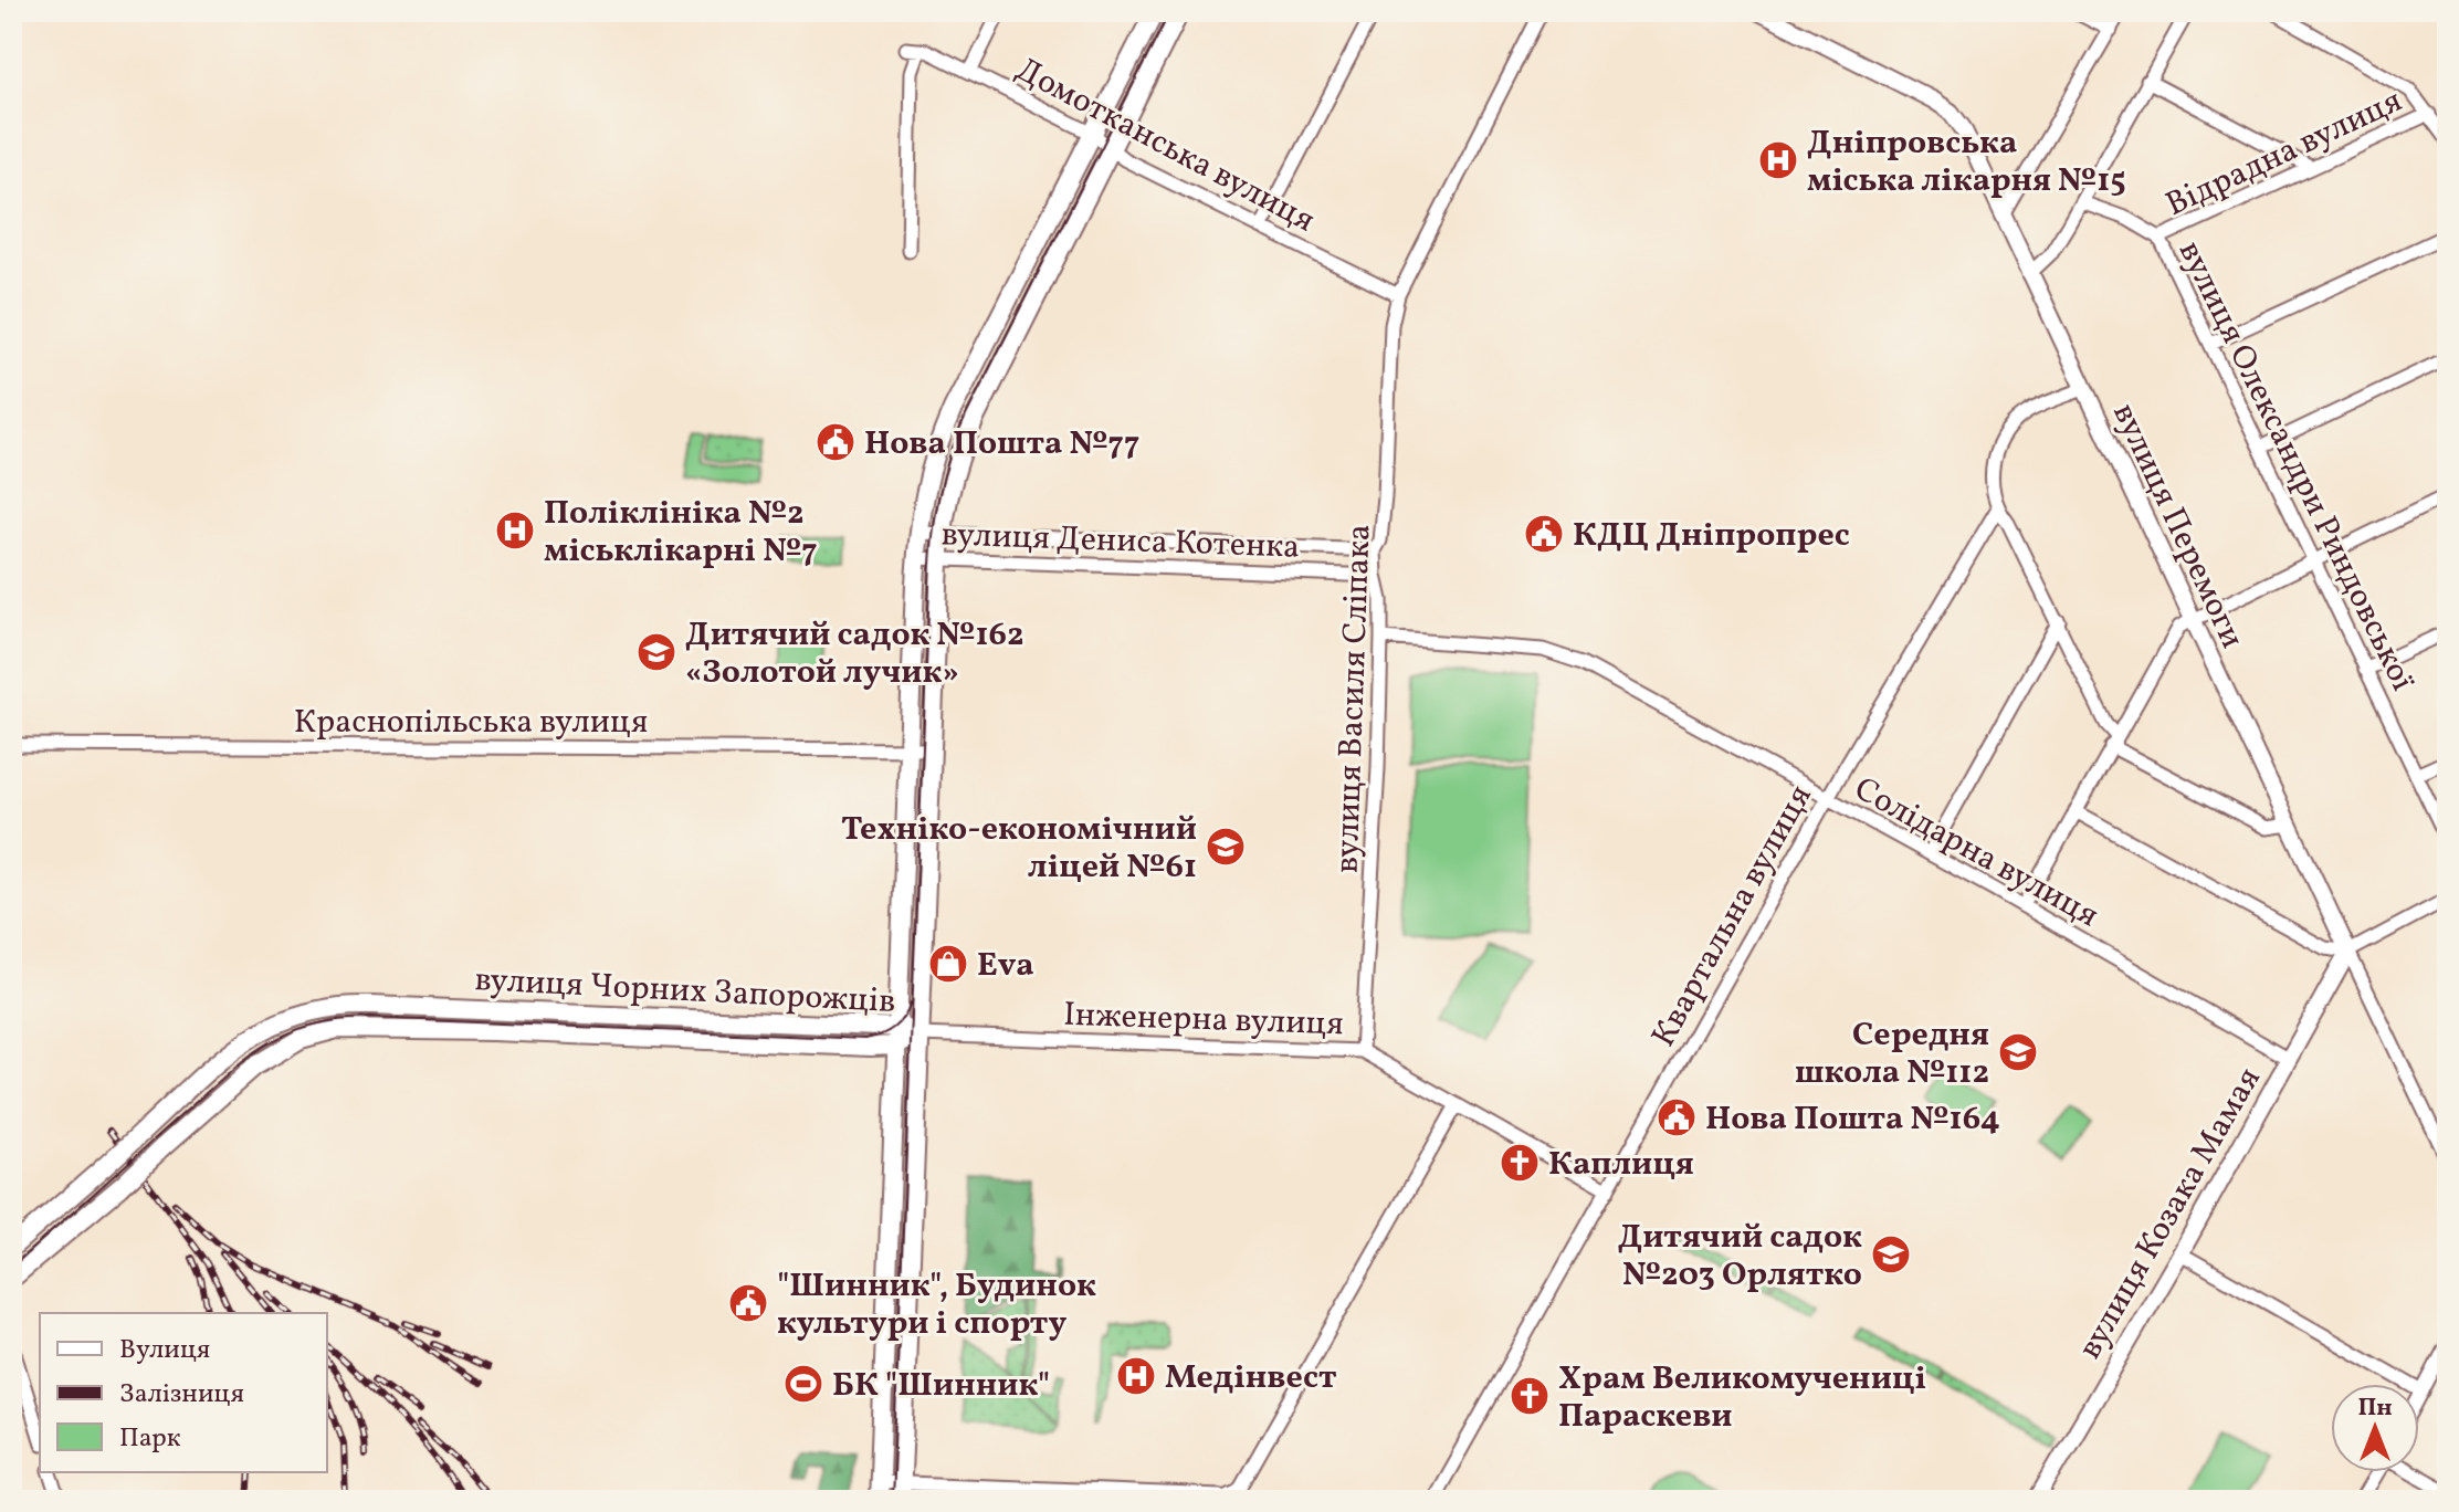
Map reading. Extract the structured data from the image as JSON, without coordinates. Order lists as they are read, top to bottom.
{
  "streets": {
    "main road": ["вулиця Чорних Запорожців"],
    "street": [
      "Домотканська вулиця",
      "Відрадна вулиця",
      "вулиця Олександри Риндовської",
      "вулиця Перемоги",
      "вулиця Дениса Котенка",
      "вулиця Василя Сліпака",
      "Краснопільська вулиця",
      "Солідарна вулиця",
      "Квартальна вулиця",
      "Інженерна вулиця",
      "вулиця Козака Мамая"
    ]
  },
  "crossings": [
    ["Домотканська вулиця", "вулиця Василя Сліпака"],
    ["Відрадна вулиця", "вулиця Олександри Риндовської"],
    ["вулиця Перемоги", "вулиця Козака Мамая"],
    ["вулиця Дениса Котенка", "вулиця Василя Сліпака"],
    ["вулиця Василя Сліпака", "Солідарна вулиця"],
    ["вулиця Василя Сліпака", "Інженерна вулиця"],
    ["Солідарна вулиця", "Квартальна вулиця"],
    ["Солідарна вулиця", "вулиця Козака Мамая"],
    ["Квартальна вулиця", "Інженерна вулиця"],
    ["вулиця Чорних Запорожців", "Інженерна вулиця"]
  ],
  "places": {
    "hospital": ["Дніпровська міська лікарня №15", "Поліклініка №2 міськлікарні №7", "Медінвест"],
    "public building": [
      "Нова Пошта №77",
      "КДЦ Дніпропрес",
      "Нова Пошта №164",
      "\"Шинник\", Будинок культури і спорту"
    ],
    "school or university": [
      "Дитячий садок №162 «Золотой лучик»",
      "Техніко-економічний ліцей №61",
      "Середня школа №112",
      "Дитячий садок №203 Орлятко"
    ],
    "shop": ["Eva"],
    "church": ["Каплиця", "Храм Великомучениці Параскеви"],
    "sports": ["БК \"Шинник\""]
  },
  "legend": ["Вулиця", "Залізниця", "Парк"],
  "north": "top"
}
